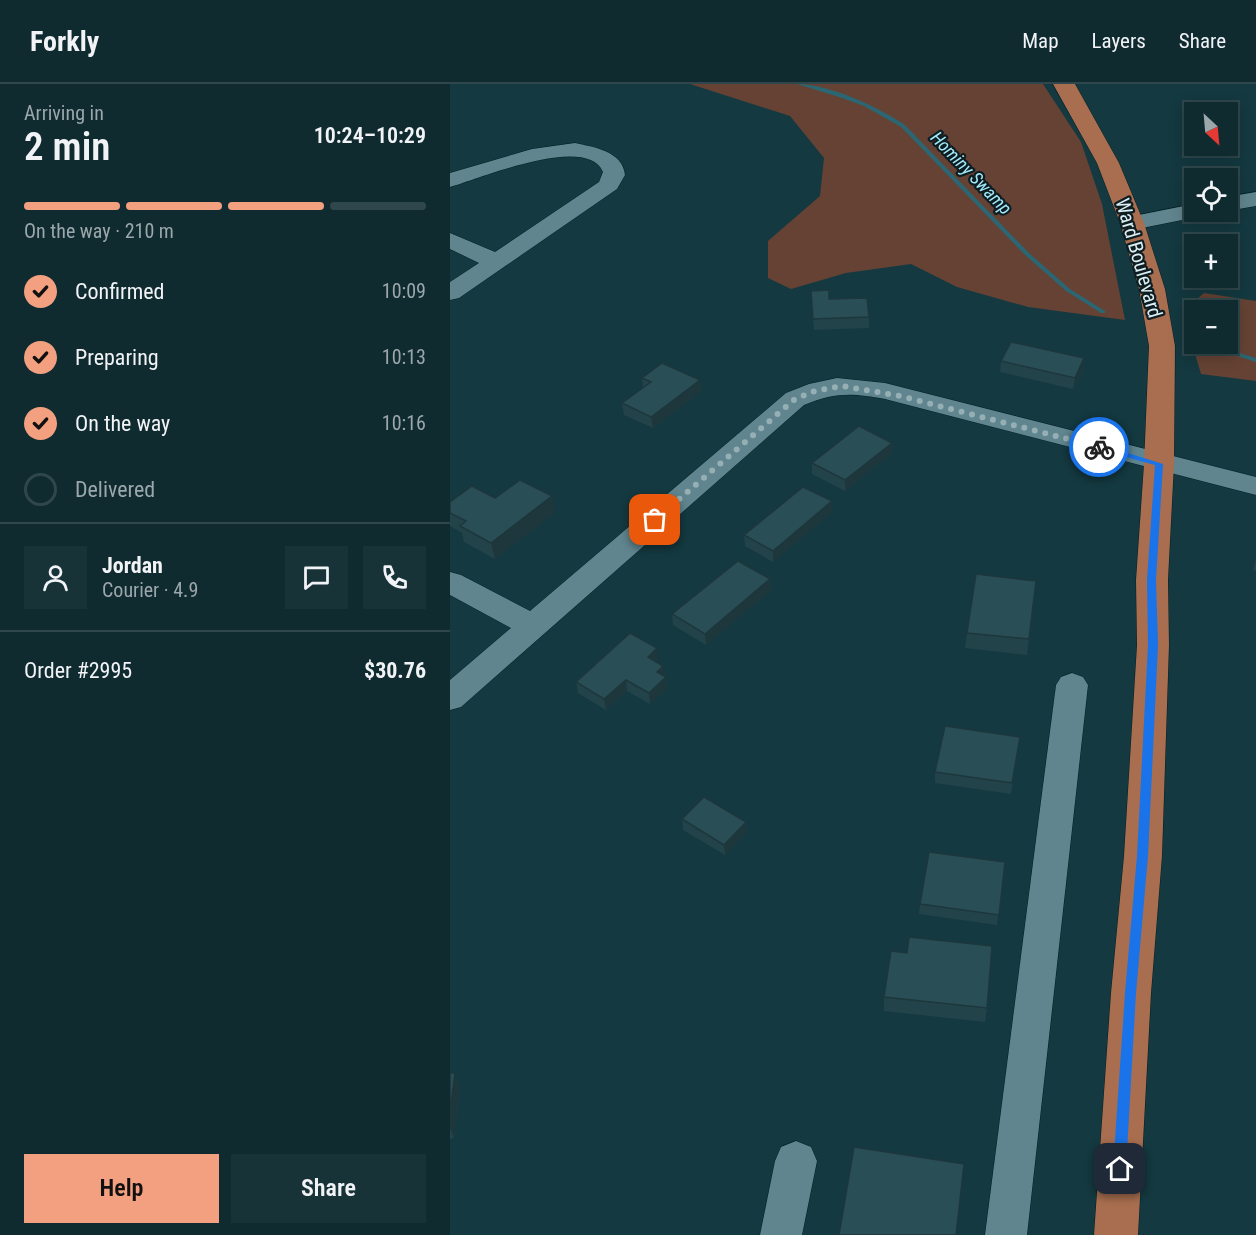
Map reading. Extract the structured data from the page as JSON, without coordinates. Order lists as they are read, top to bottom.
{
  "streets": {
    "main road": ["Ward Boulevard"]
  },
  "water": ["Hominy Swamp"],
  "north": "bottom right",
  "page": {
    "header": "Forkly",
    "nav": ["Map", "Layers", "Share"],
    "heading": ["2 min", "Arriving in", "10:24–10:29"],
    "panel": [
      "Jordan",
      "Courier · 4.9",
      "Order #2995",
      "$30.76"
    ],
    "map_buttons": ["+", "−"],
    "bar": "On the way · 210 m",
    "list": [
      ["Confirmed", "10:09"],
      ["Preparing", "10:13"],
      ["On the way", "10:16"],
      "Delivered"
    ],
    "buttons": ["Help", "Share"]
  }
}
